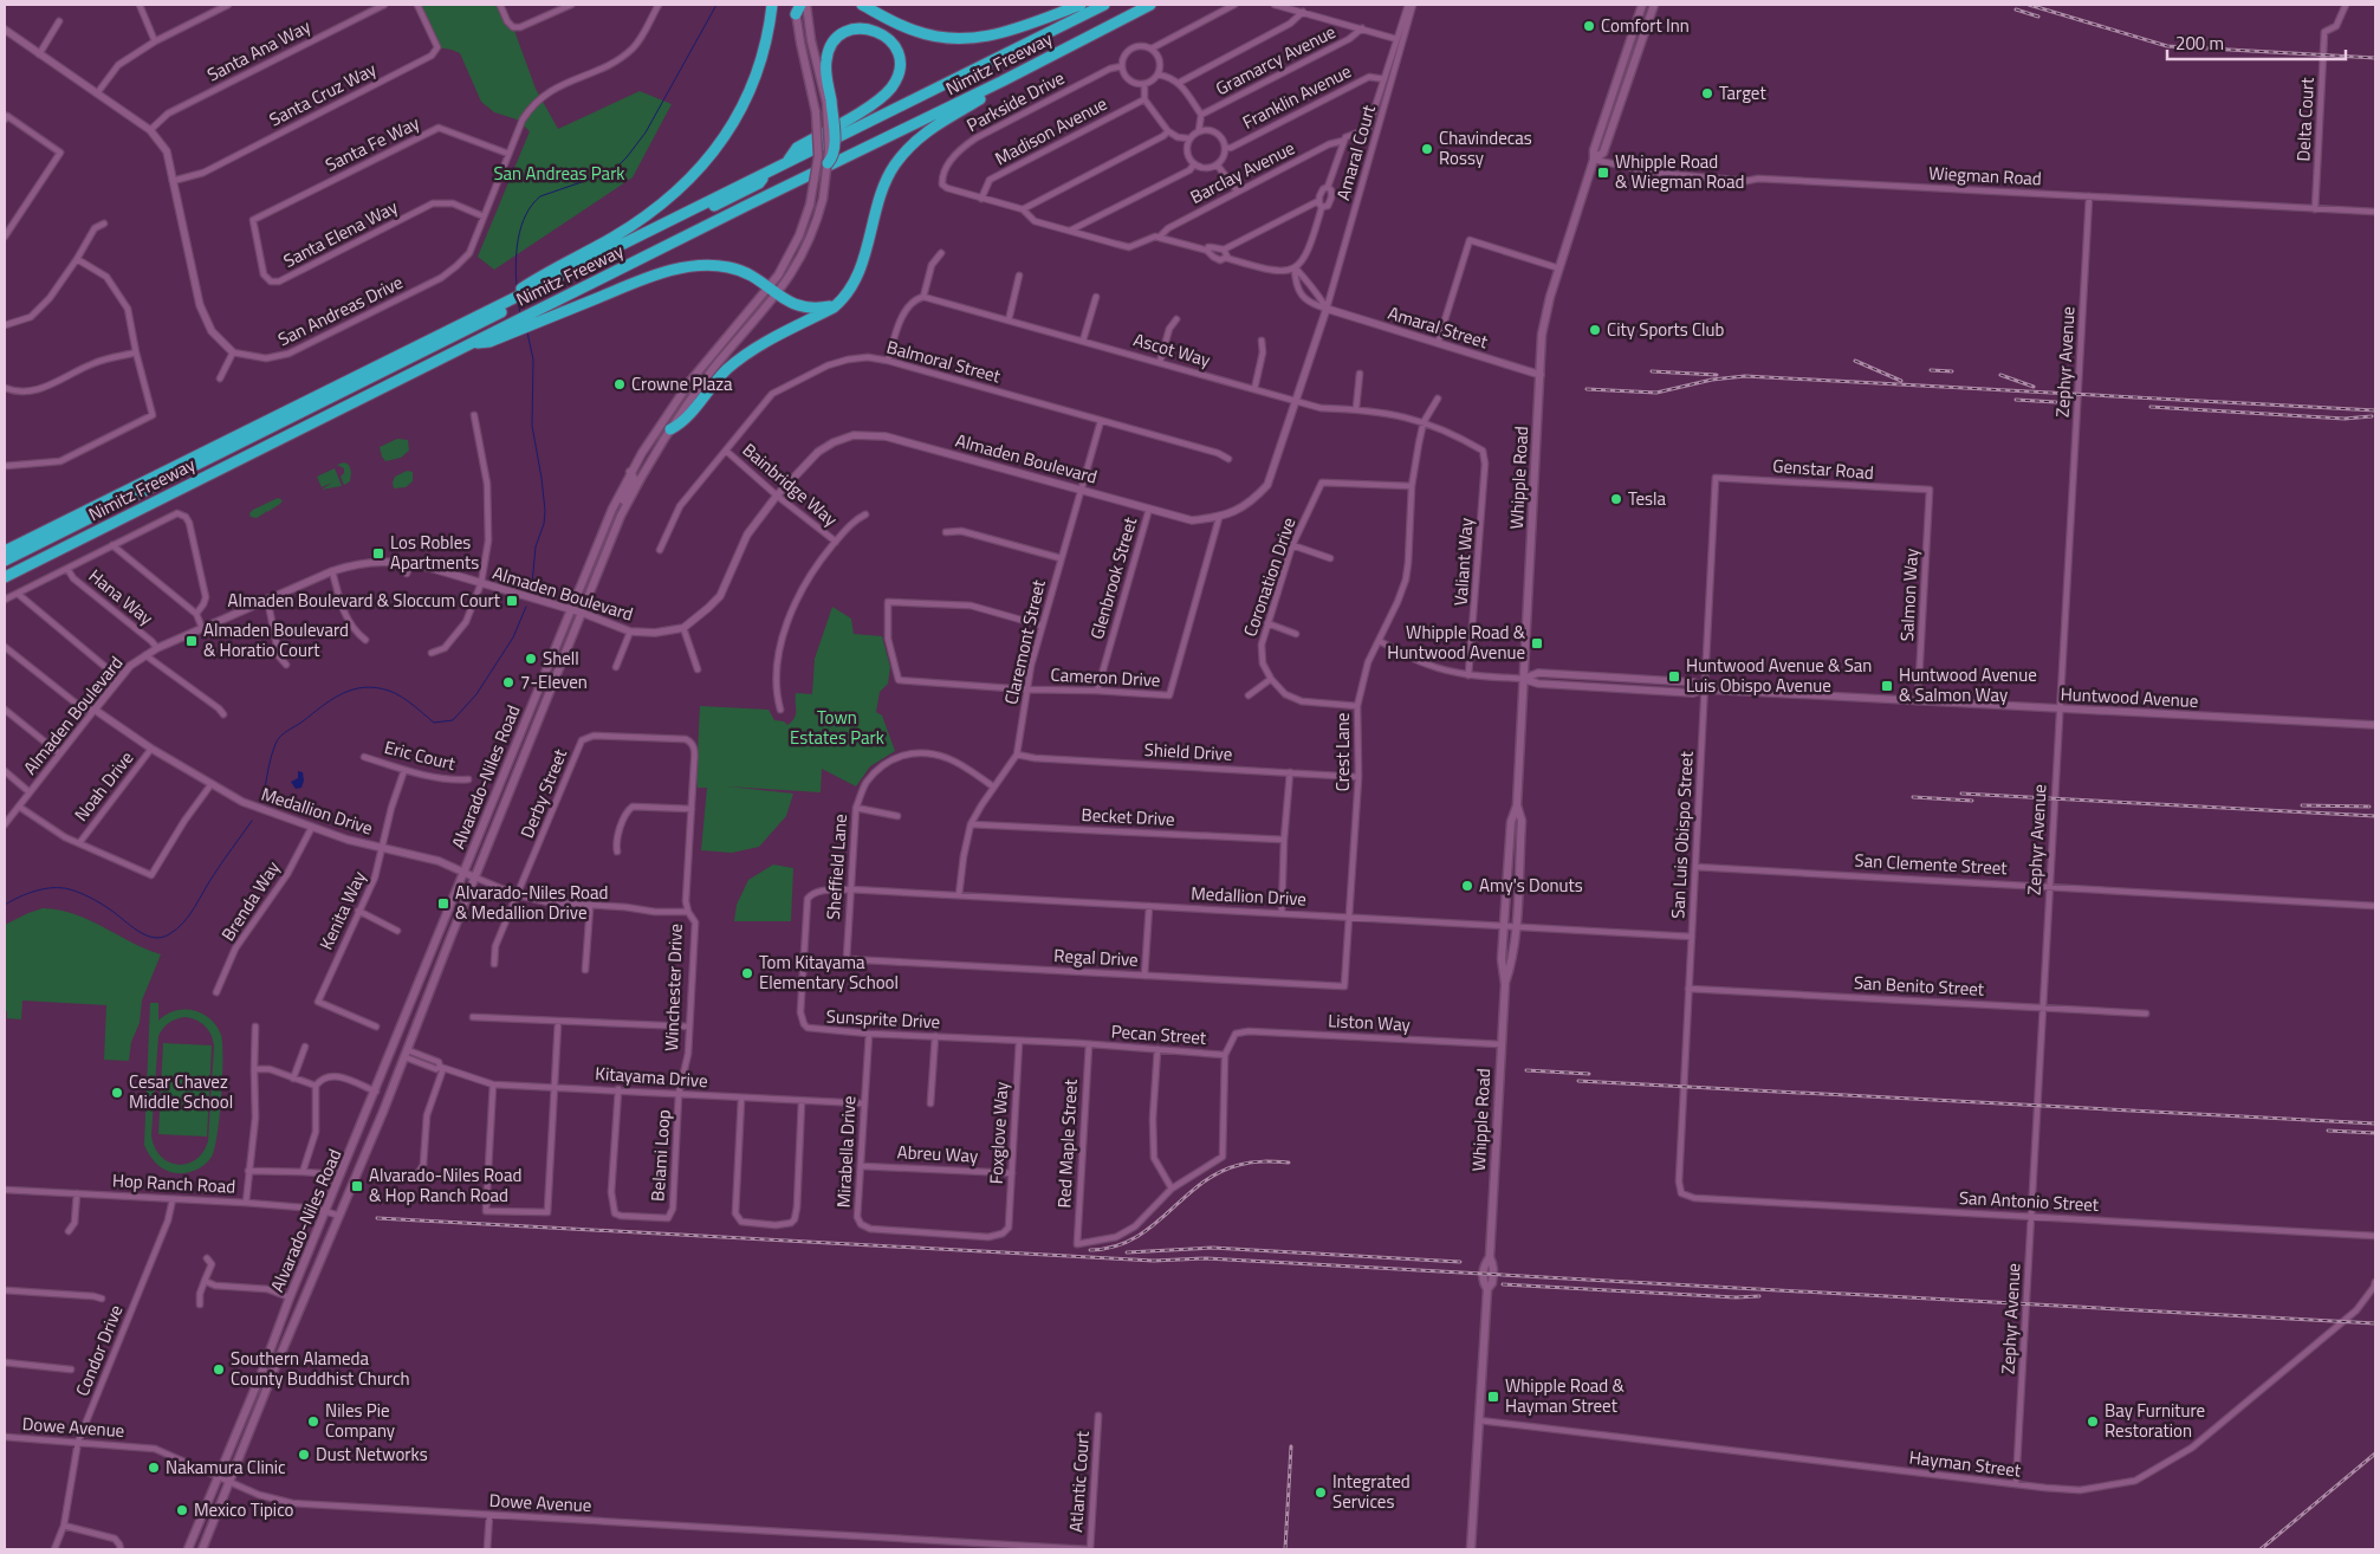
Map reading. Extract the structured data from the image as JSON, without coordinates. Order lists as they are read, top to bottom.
{
  "streets": {
    "highway": ["Nimitz Freeway"],
    "main road": ["Whipple Road", "Alvarado-Niles Road"],
    "street": [
      "Santa Ana Way",
      "Gramarcy Avenue",
      "Santa Cruz Way",
      "Franklin Avenue",
      "Parkside Drive",
      "Delta Court",
      "Madison Avenue",
      "Santa Fe Way",
      "Amaral Court",
      "Barclay Avenue",
      "Wiegman Road",
      "Santa Elena Way",
      "San Andreas Drive",
      "Amaral Street",
      "Ascot Way",
      "Balmoral Street",
      "Zephyr Avenue",
      "Almaden Boulevard",
      "Genstar Road",
      "Bainbridge Way",
      "Valiant Way",
      "Coronation Drive",
      "Glenbrook Street",
      "Salmon Way",
      "Hana Way",
      "Claremont Street",
      "Cameron Drive",
      "Huntwood Avenue",
      "Shield Drive",
      "Crest Lane",
      "Eric Court",
      "Noah Drive",
      "Derby Street",
      "Medallion Drive",
      "Becket Drive",
      "San Luis Obispo Street",
      "San Clemente Street",
      "Sheffield Lane",
      "Brenda Way",
      "Kenita Way",
      "Regal Drive",
      "San Benito Street",
      "Winchester Drive",
      "Sunsprite Drive",
      "Liston Way",
      "Pecan Street",
      "Kitayama Drive",
      "Foxglove Way",
      "Red Maple Street",
      "Mirabella Drive",
      "Abreu Way",
      "Belami Loop",
      "Hop Ranch Road",
      "San Antonio Street",
      "Condor Drive",
      "Dowe Avenue",
      "Hayman Street",
      "Atlantic Court"
    ]
  },
  "crossings": [
    ["Parkside Drive", "Madison Avenue"],
    ["Parkside Drive", "Barclay Avenue"],
    ["Delta Court", "Wiegman Road"],
    ["Santa Fe Way", "Santa Elena Way"],
    ["Santa Fe Way", "San Andreas Drive"],
    ["Amaral Court", "Amaral Street"],
    ["Amaral Court", "Almaden Boulevard"],
    ["Wiegman Road", "Zephyr Avenue"],
    ["Wiegman Road", "Whipple Road"],
    ["Santa Elena Way", "San Andreas Drive"],
    ["Amaral Street", "Almaden Boulevard"],
    ["Amaral Street", "Whipple Road"],
    ["Ascot Way", "Almaden Boulevard"],
    ["Ascot Way", "Valiant Way"],
    ["Ascot Way", "Crest Lane"],
    ["Balmoral Street", "Bainbridge Way"],
    ["Balmoral Street", "Claremont Street"],
    ["Zephyr Avenue", "Huntwood Avenue"],
    ["Zephyr Avenue", "San Clemente Street"],
    ["Zephyr Avenue", "San Benito Street"],
    ["Zephyr Avenue", "San Antonio Street"],
    ["Zephyr Avenue", "Hayman Street"],
    ["Almaden Boulevard", "Bainbridge Way"],
    ["Almaden Boulevard", "Glenbrook Street"],
    ["Almaden Boulevard", "Hana Way"],
    ["Almaden Boulevard", "Claremont Street"],
    ["Almaden Boulevard", "Cameron Drive"],
    ["Almaden Boulevard", "Alvarado-Niles Road"],
    ["Almaden Boulevard", "Medallion Drive"],
    ["Genstar Road", "Salmon Way"],
    ["Genstar Road", "San Luis Obispo Street"],
    ["Whipple Road", "Huntwood Avenue"],
    ["Whipple Road", "Medallion Drive"],
    ["Whipple Road", "Liston Way"],
    ["Whipple Road", "Hayman Street"],
    ["Valiant Way", "Huntwood Avenue"],
    ["Coronation Drive", "Crest Lane"],
    ["Glenbrook Street", "Cameron Drive"],
    ["Salmon Way", "Huntwood Avenue"],
    ["Claremont Street", "Cameron Drive"],
    ["Claremont Street", "Shield Drive"],
    ["Claremont Street", "Medallion Drive"],
    ["Claremont Street", "Becket Drive"],
    ["Claremont Street", "Sheffield Lane"],
    ["Huntwood Avenue", "Crest Lane"],
    ["Huntwood Avenue", "San Luis Obispo Street"],
    ["Shield Drive", "Crest Lane"],
    ["Crest Lane", "Medallion Drive"],
    ["Crest Lane", "Regal Drive"],
    ["Eric Court", "Kenita Way"],
    ["Alvarado-Niles Road", "Medallion Drive"],
    ["Alvarado-Niles Road", "Kitayama Drive"],
    ["Alvarado-Niles Road", "Hop Ranch Road"],
    ["Alvarado-Niles Road", "Dowe Avenue"],
    ["Noah Drive", "Medallion Drive"],
    ["Derby Street", "Medallion Drive"],
    ["Derby Street", "Winchester Drive"],
    ["Medallion Drive", "San Luis Obispo Street"],
    ["Medallion Drive", "Sheffield Lane"],
    ["Medallion Drive", "Brenda Way"],
    ["Medallion Drive", "Kenita Way"],
    ["Medallion Drive", "Winchester Drive"],
    ["Medallion Drive", "Sunsprite Drive"],
    ["San Luis Obispo Street", "San Clemente Street"],
    ["San Luis Obispo Street", "San Benito Street"],
    ["San Luis Obispo Street", "San Antonio Street"],
    ["Sheffield Lane", "Regal Drive"],
    ["Winchester Drive", "Kitayama Drive"],
    ["Winchester Drive", "Belami Loop"],
    ["Sunsprite Drive", "Pecan Street"],
    ["Sunsprite Drive", "Foxglove Way"],
    ["Sunsprite Drive", "Red Maple Street"],
    ["Sunsprite Drive", "Mirabella Drive"],
    ["Liston Way", "Pecan Street"],
    ["Pecan Street", "Red Maple Street"],
    ["Kitayama Drive", "Mirabella Drive"],
    ["Kitayama Drive", "Belami Loop"],
    ["Foxglove Way", "Mirabella Drive"],
    ["Foxglove Way", "Abreu Way"],
    ["Mirabella Drive", "Abreu Way"],
    ["Hop Ranch Road", "Condor Drive"],
    ["Condor Drive", "Dowe Avenue"],
    ["Dowe Avenue", "Atlantic Court"]
  ],
  "parks": ["San Andreas Park", "Town Estates Park"],
  "places": {
    "other": [
      "Comfort Inn",
      "Target",
      "Chavindecas Rossy",
      "City Sports Club",
      "Crowne Plaza",
      "Tesla",
      "Shell",
      "7-Eleven",
      "Amy's Donuts",
      "Tom Kitayama Elementary School",
      "Cesar Chavez Middle School",
      "Southern Alameda County Buddhist Church",
      "Niles Pie Company",
      "Bay Furniture Restoration",
      "Dust Networks",
      "Nakamura Clinic",
      "Integrated Services",
      "Mexico Tipico"
    ],
    "transit": [
      "Whipple Road & Wiegman Road",
      "Los Robles Apartments",
      "Almaden Boulevard & Sloccum Court",
      "Almaden Boulevard & Horatio Court",
      "Whipple Road & Huntwood Avenue",
      "Huntwood Avenue & San Luis Obispo Avenue",
      "Huntwood Avenue & Salmon Way",
      "Alvarado-Niles Road & Medallion Drive",
      "Alvarado-Niles Road & Hop Ranch Road",
      "Whipple Road & Hayman Street"
    ]
  },
  "scale_bar": "200 m"
}
